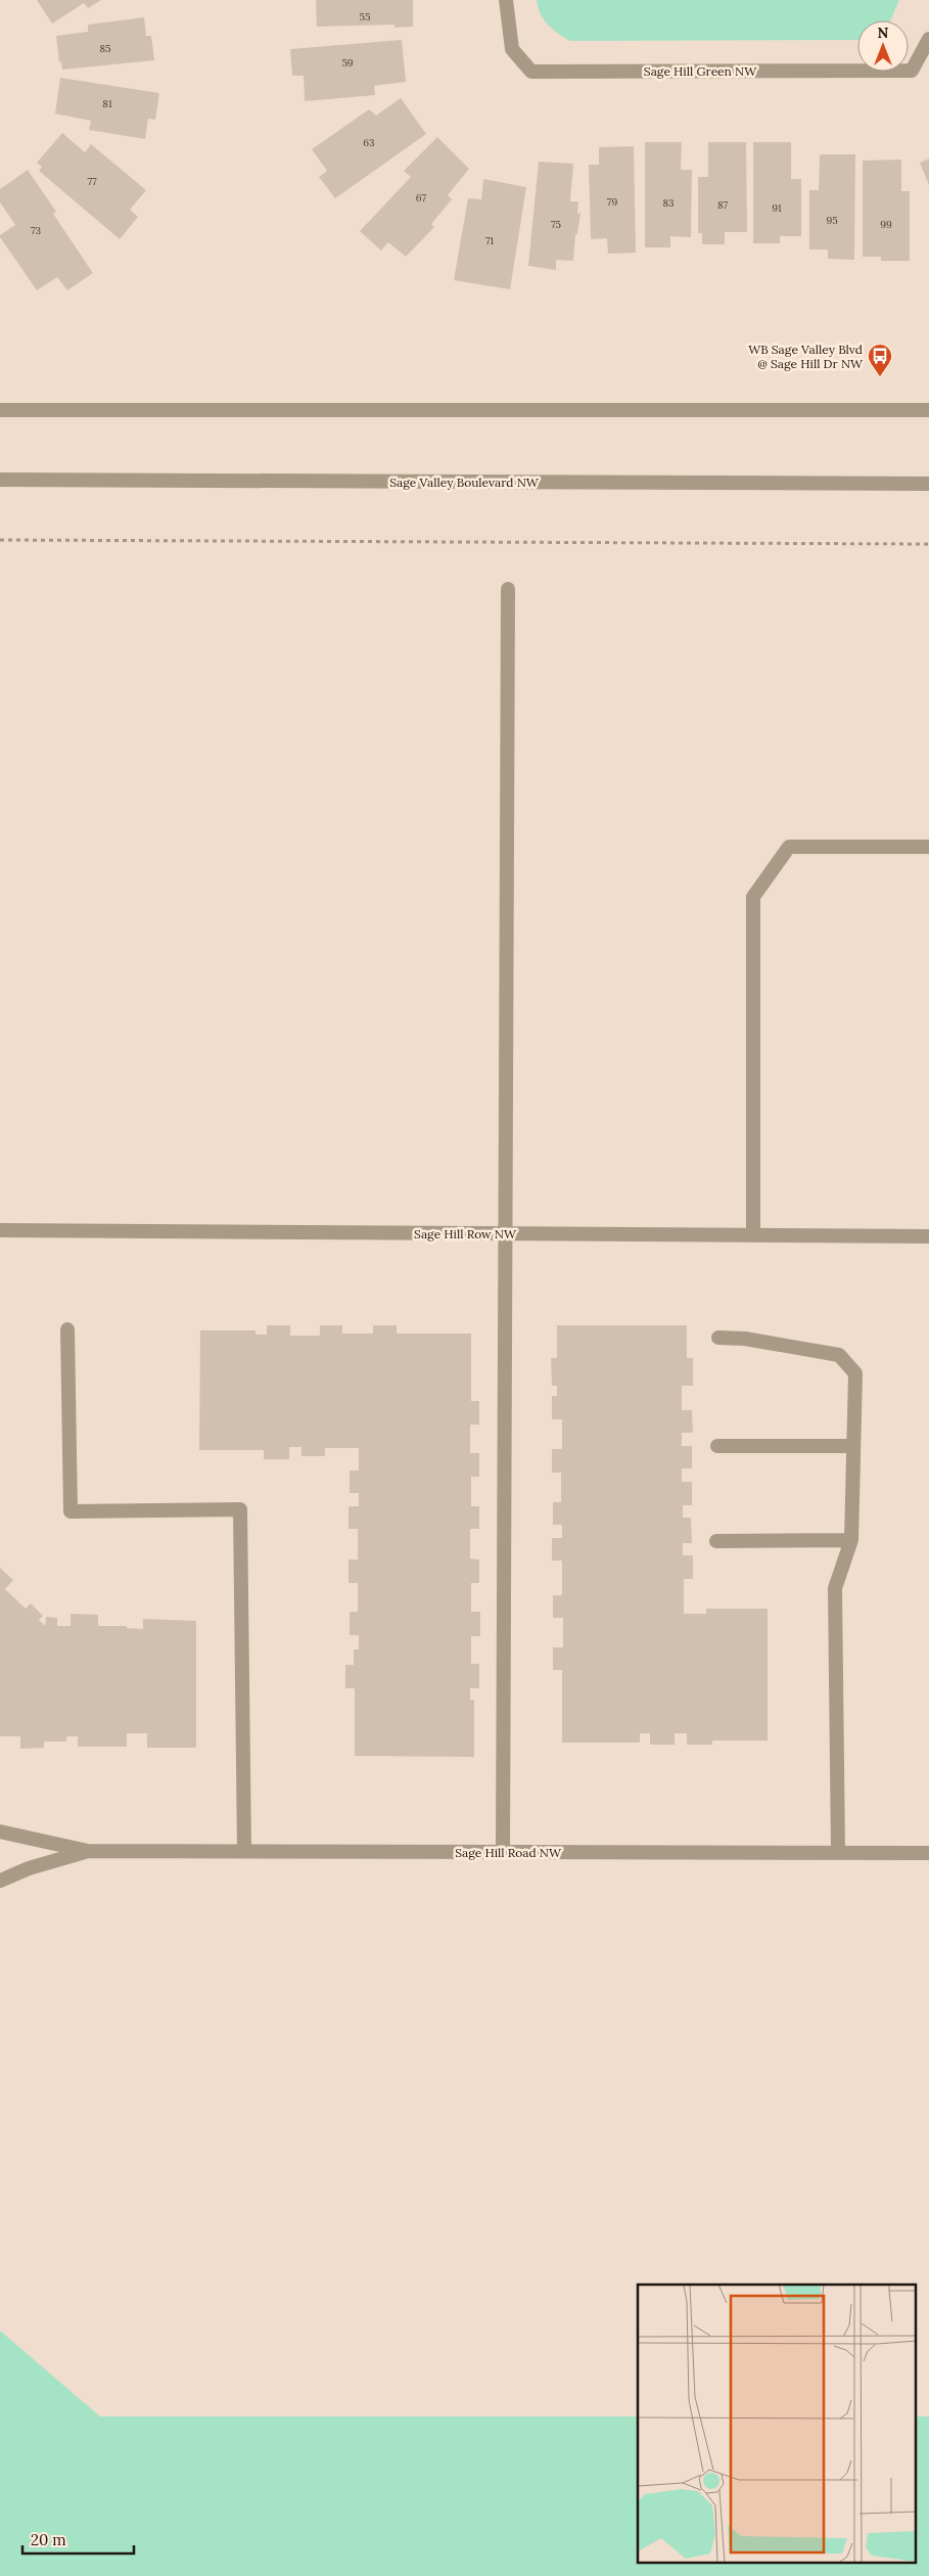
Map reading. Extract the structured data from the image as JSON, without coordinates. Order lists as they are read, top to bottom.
{
  "streets": {
    "street": [
      "Sage Hill Green NW",
      "Sage Valley Boulevard NW",
      "Sage Hill Row NW",
      "Sage Hill Road NW"
    ]
  },
  "places": {
    "bus stop": ["WB Sage Valley Blvd @ Sage Hill Dr NW"]
  },
  "house_numbers": [
    "55",
    "85",
    "59",
    "81",
    "63",
    "77",
    "67",
    "79",
    "83",
    "87",
    "91",
    "95",
    "75",
    "99",
    "73",
    "71"
  ],
  "scale_bar": "20 m",
  "north": "top"
}
